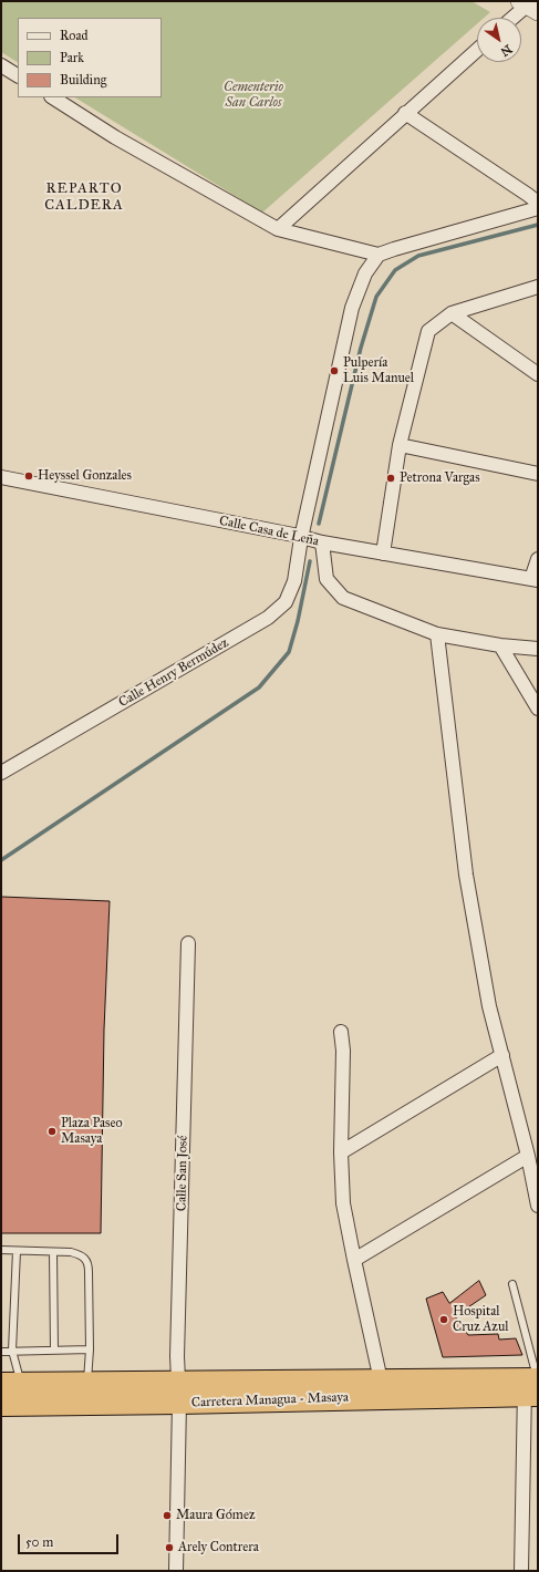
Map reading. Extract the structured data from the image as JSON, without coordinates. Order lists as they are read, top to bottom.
{
  "streets": {
    "highway": ["Carretera Managua - Masaya"],
    "street": ["Calle Casa de Leña", "Calle Henry Bermúdez", "Calle San José"]
  },
  "crossings": [
    ["Calle Casa de Leña", "Calle Henry Bermúdez"],
    ["Calle San José", "Carretera Managua - Masaya"]
  ],
  "districts": ["REPARTO CALDERA"],
  "parks": ["Cementerio San Carlos"],
  "places": [
    "Pulpería Luis Manuel",
    "Heyssel Gonzales",
    "Petrona Vargas",
    "Plaza Paseo Masaya",
    "Hospital Cruz Azul",
    "Maura Gómez",
    "Arely Contrera"
  ],
  "legend": ["Road", "Park", "Building"],
  "scale_bar": "50 m",
  "north": "bottom right"
}
